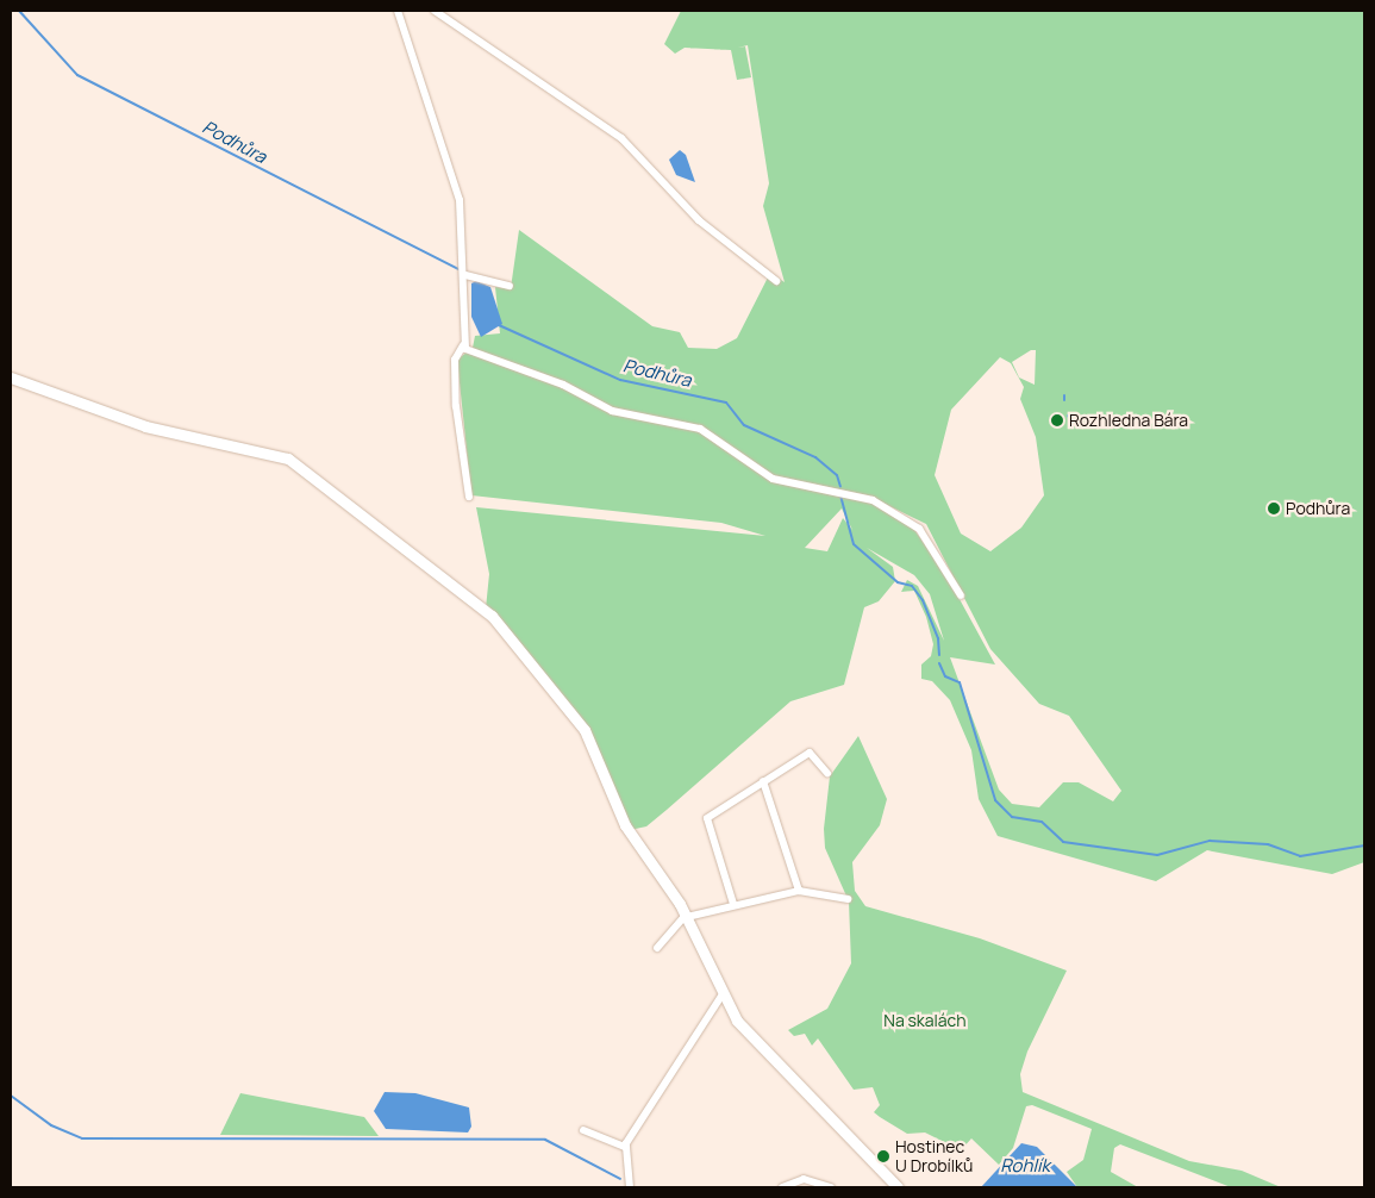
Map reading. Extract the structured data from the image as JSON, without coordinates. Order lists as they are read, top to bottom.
{
  "water": ["Podhůra", "Rohlík"],
  "parks": ["Na skalách"],
  "places": ["Rozhledna Bára", "Podhůra", "Hostinec U Drobílků"]
}
